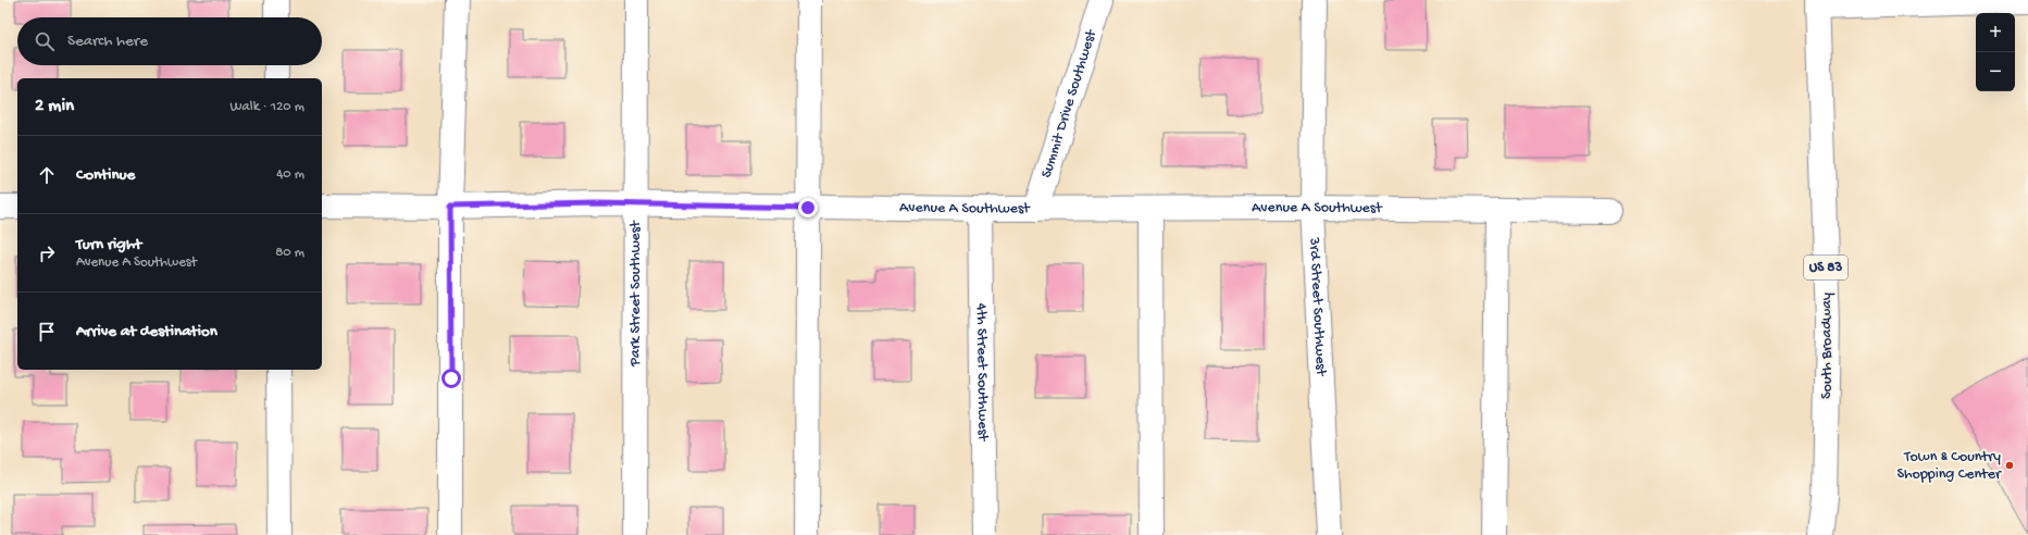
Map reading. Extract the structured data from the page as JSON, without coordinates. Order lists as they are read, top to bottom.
{
  "streets": {
    "street": [
      "Summit Drive Southwest",
      "Avenue A Southwest",
      "US 83",
      "Park Street Southwest",
      "3rd Street Southwest",
      "South Broadway",
      "4th Street Southwest"
    ]
  },
  "crossings": [
    ["Summit Drive Southwest", "Avenue A Southwest"],
    ["Avenue A Southwest", "Park Street Southwest"],
    ["Avenue A Southwest", "3rd Street Southwest"],
    ["Avenue A Southwest", "4th Street Southwest"]
  ],
  "places": ["Town & Country Shopping Center"],
  "page": {
    "map_buttons": ["+", "−"],
    "search": "Search here",
    "heading": ["2 min", "Walk · 120 m"],
    "list": [
      ["Continue", "40 m"],
      ["Turn right", "Avenue A Southwest", "80 m"],
      "Arrive at destination"
    ]
  }
}
